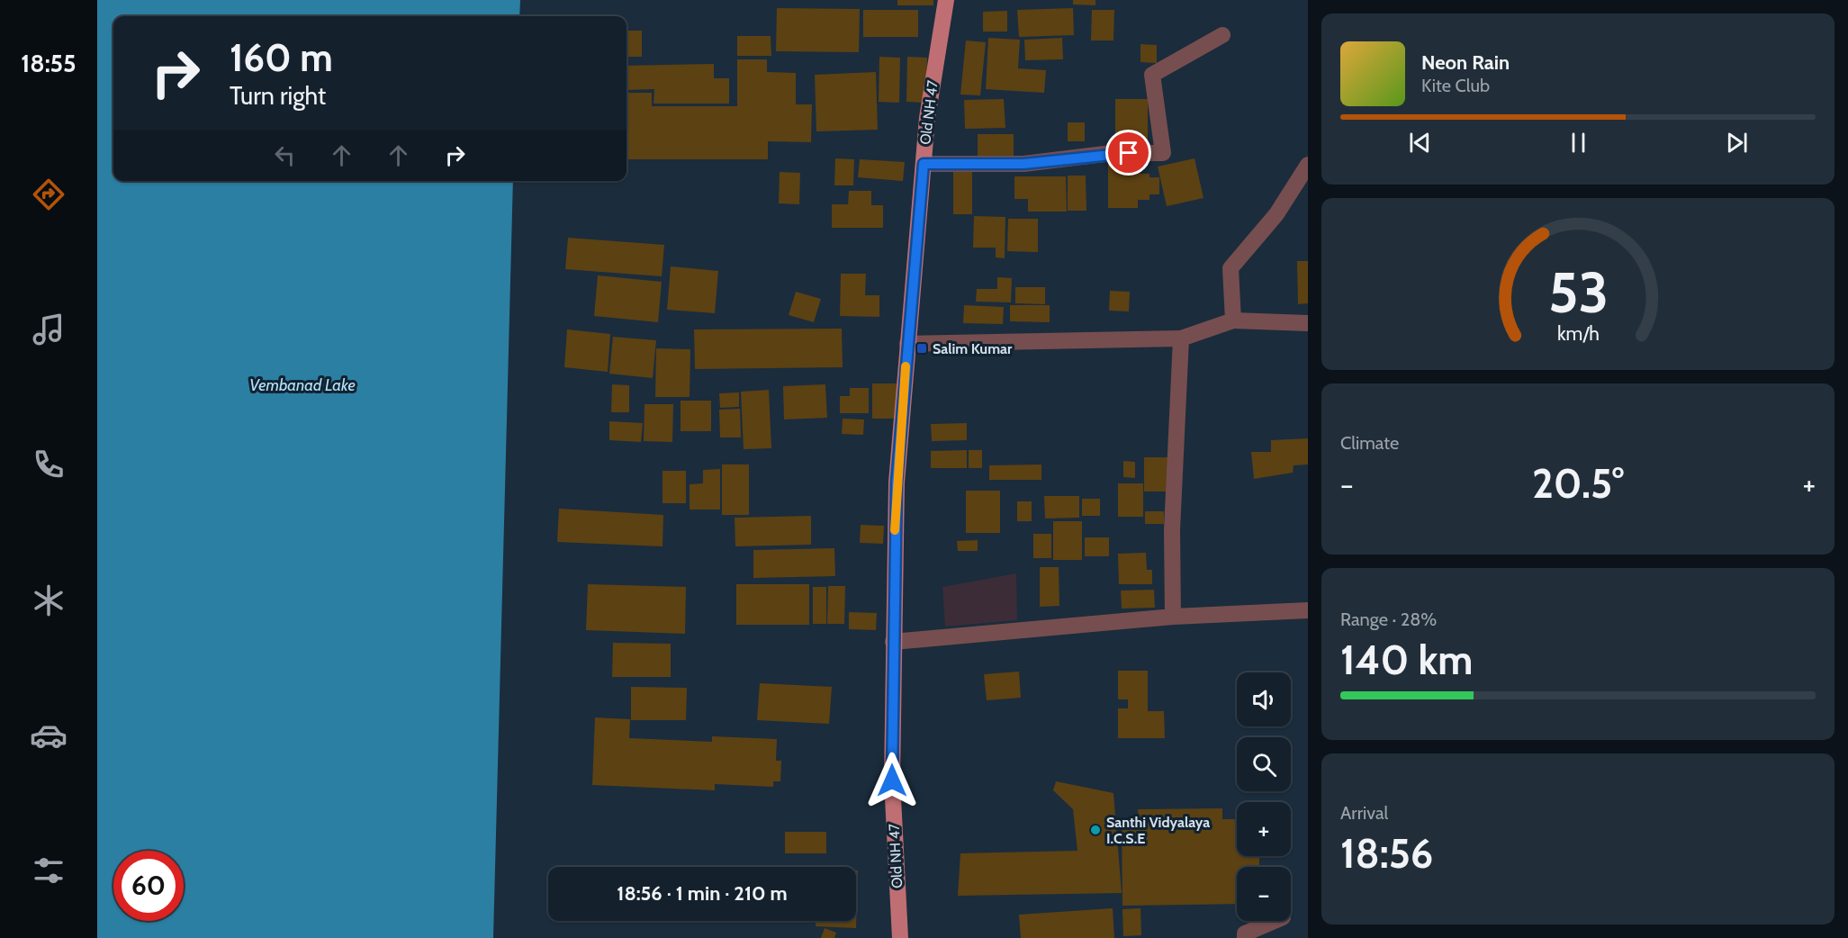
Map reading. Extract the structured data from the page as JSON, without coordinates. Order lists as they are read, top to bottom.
{
  "streets": {
    "main road": ["Old NH 47"]
  },
  "water": ["Vembanad Lake"],
  "places": {
    "transit": ["Salim Kumar"],
    "other": ["Santhi Vidyalaya I.C.S.E"]
  },
  "page": {
    "tabs": "18:55",
    "turn": ["160 m", "Turn right"],
    "song": ["Neon Rain", "Kite Club"],
    "tile": [
      "Climate",
      ["Range · 28%", "140 km"],
      ["Arrival", "18:56"]
    ],
    "heat": ["−", "20.5°", "+"],
    "map_buttons": ["+", "−"],
    "limit": "60",
    "trip": "18:56 · 1 min · 210 m",
    "gauge": ["53", "km/h"]
  }
}
